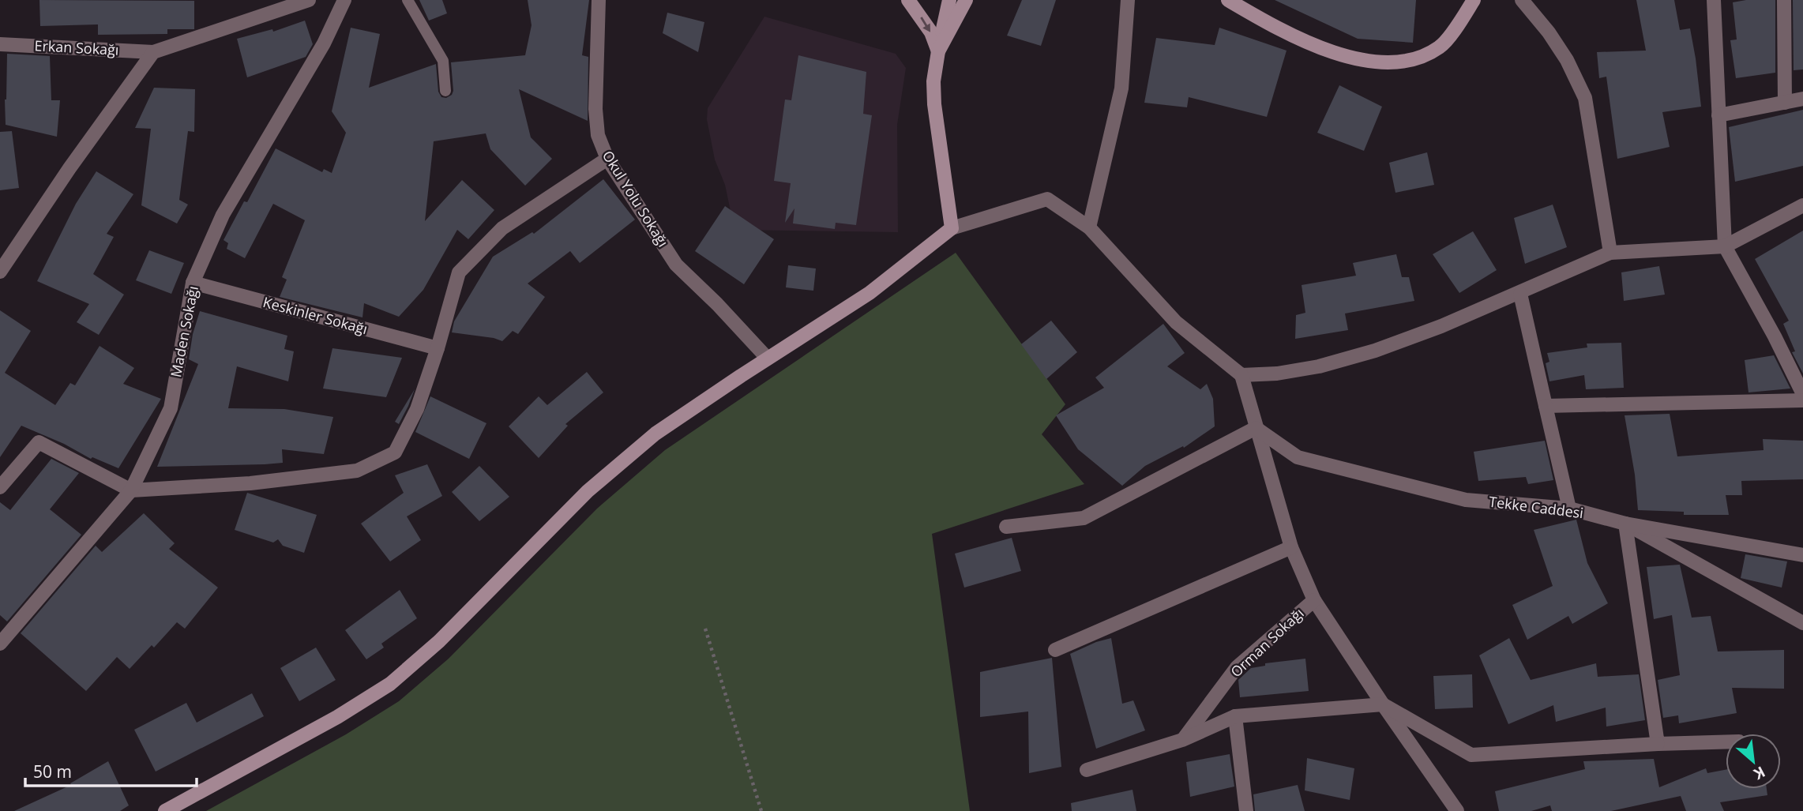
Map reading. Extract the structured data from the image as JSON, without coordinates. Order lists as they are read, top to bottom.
{
  "streets": {
    "street": [
      "Erkan Sokağı",
      "Okul Yolu Sokağı",
      "Keskinler Sokağı",
      "Maden Sokağı",
      "Tekke Caddesi",
      "Orman Sokağı"
    ]
  },
  "crossings": [
    ["Keskinler Sokağı", "Maden Sokağı"]
  ],
  "scale_bar": "50 m",
  "north": "bottom right"
}
